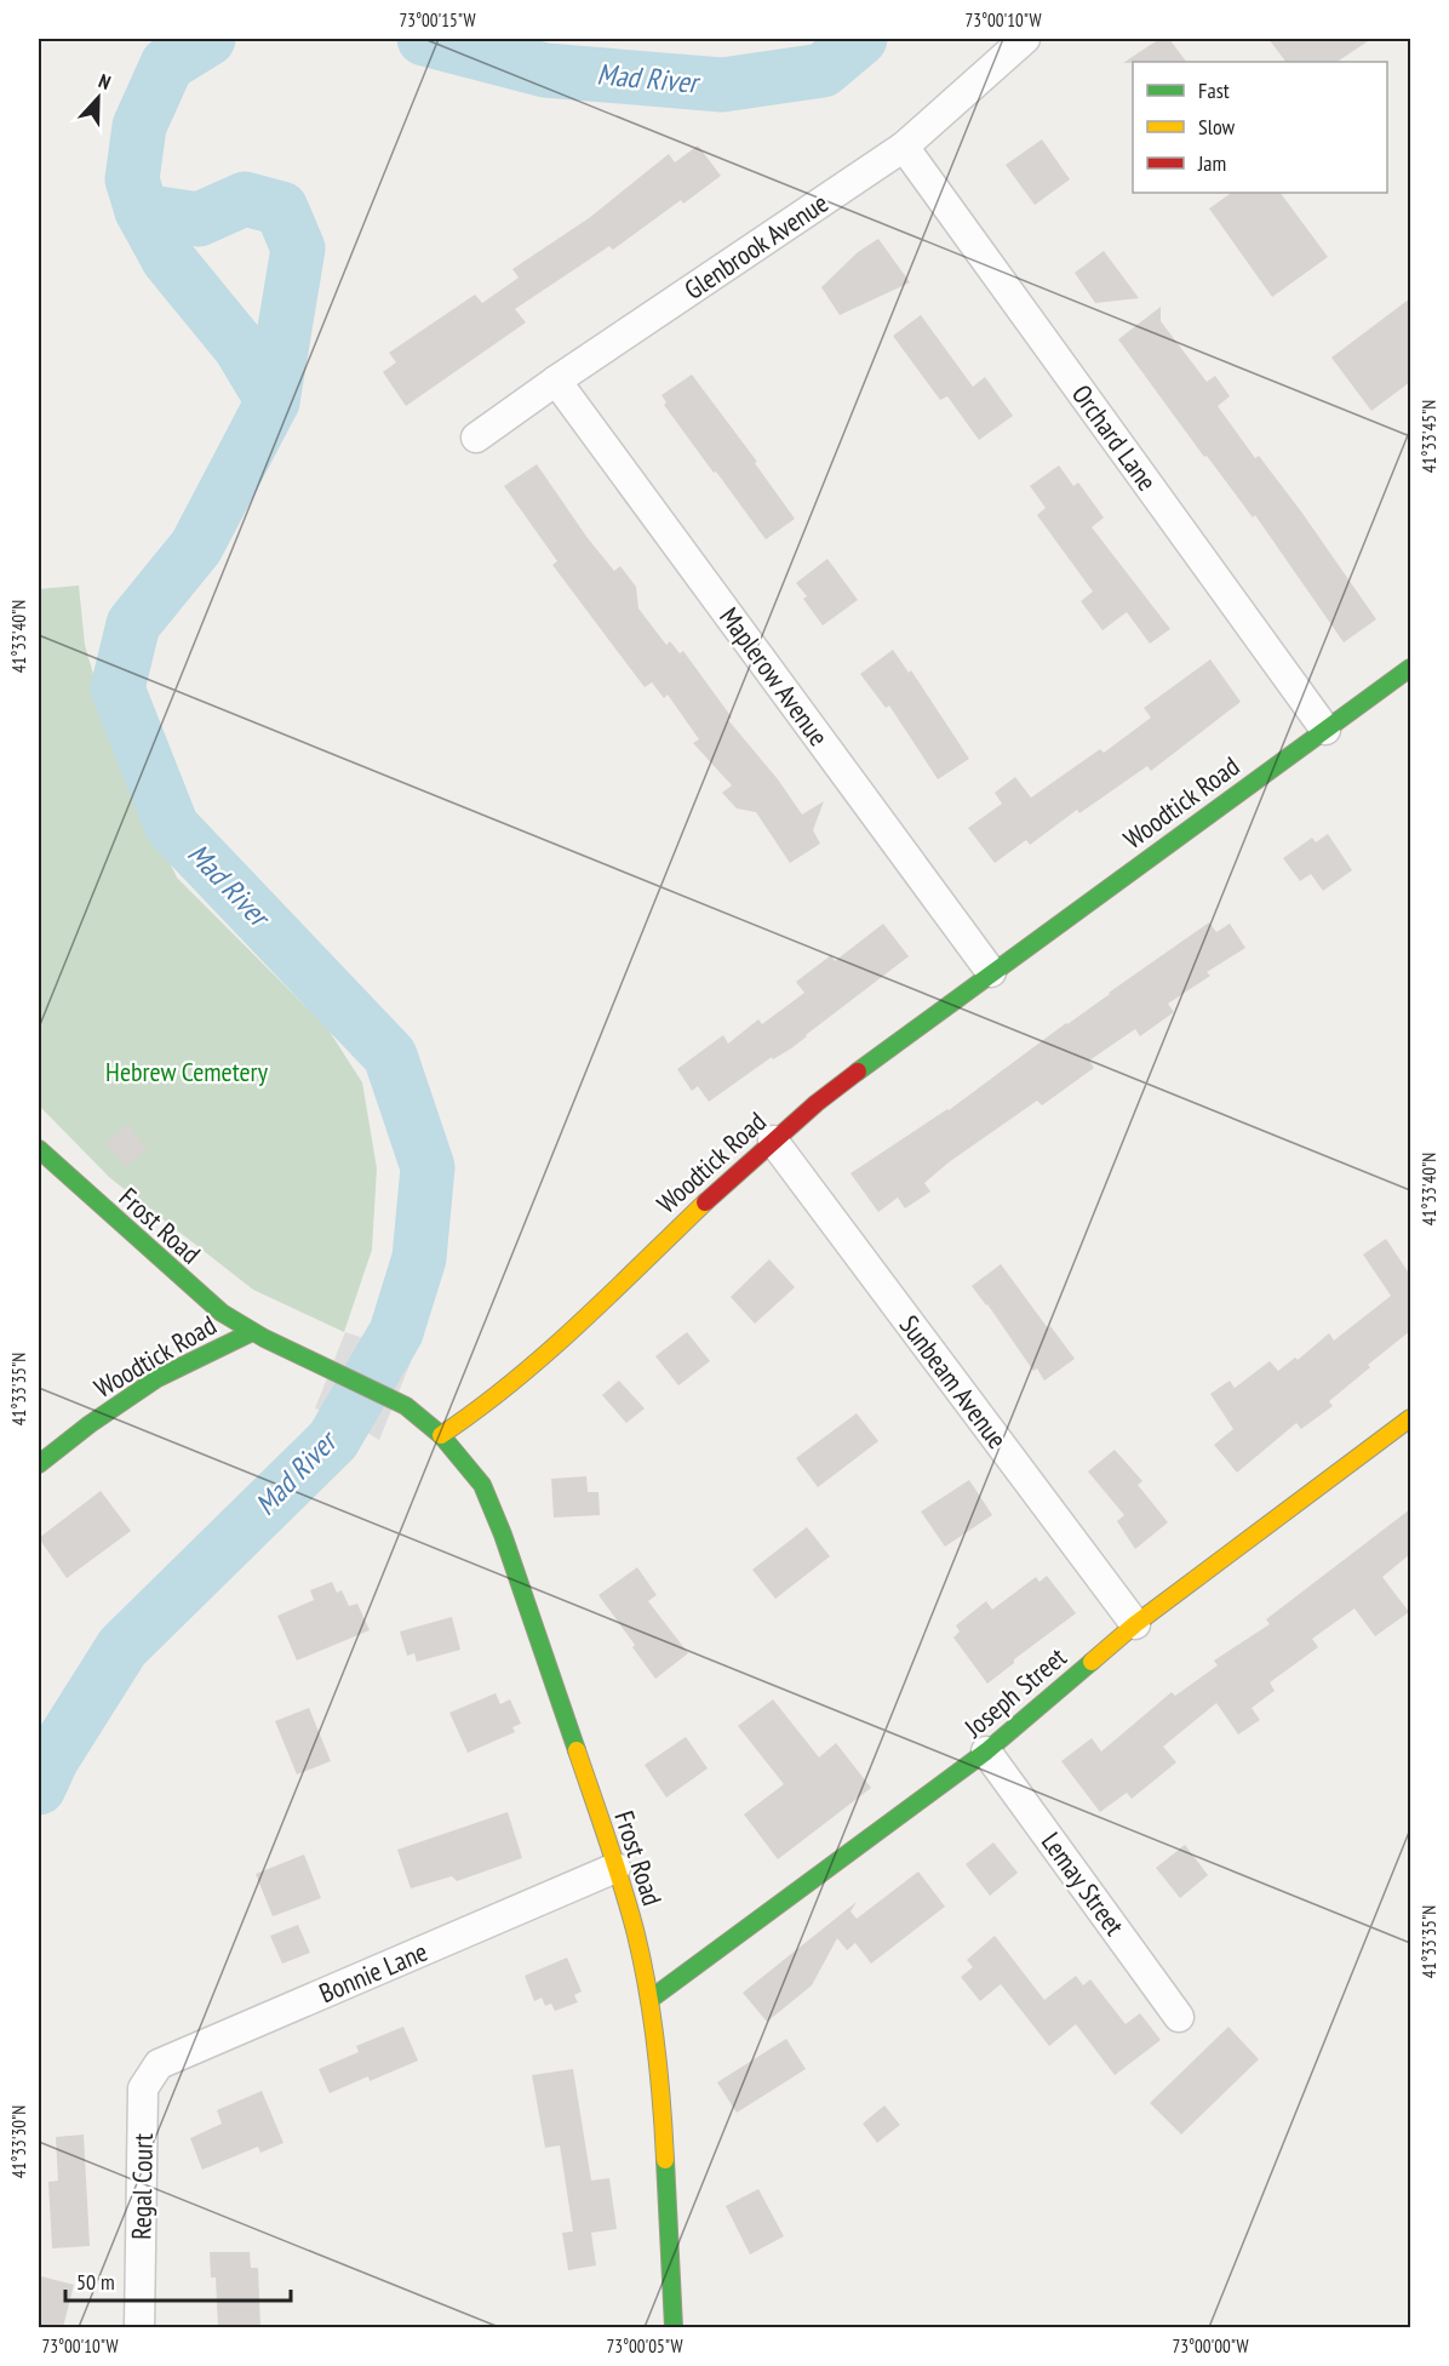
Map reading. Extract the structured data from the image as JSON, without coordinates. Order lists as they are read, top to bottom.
{
  "streets": {
    "main road": ["Woodtick Road", "Frost Road", "Joseph Street"],
    "street": [
      "Glenbrook Avenue",
      "Orchard Lane",
      "Maplerow Avenue",
      "Sunbeam Avenue",
      "Lemay Street",
      "Bonnie Lane",
      "Regal Court"
    ]
  },
  "crossings": [
    ["Glenbrook Avenue", "Orchard Lane"],
    ["Glenbrook Avenue", "Maplerow Avenue"],
    ["Orchard Lane", "Woodtick Road"],
    ["Maplerow Avenue", "Woodtick Road"],
    ["Woodtick Road", "Frost Road"],
    ["Woodtick Road", "Sunbeam Avenue"],
    ["Frost Road", "Joseph Street"],
    ["Frost Road", "Bonnie Lane"],
    ["Sunbeam Avenue", "Joseph Street"],
    ["Joseph Street", "Lemay Street"],
    ["Bonnie Lane", "Regal Court"]
  ],
  "water": ["Mad River"],
  "parks": ["Hebrew Cemetery"],
  "legend": ["Fast", "Slow", "Jam"],
  "scale_bar": "50 m",
  "north": "top",
  "coordinates": [
    "73°00'15\"W",
    "73°00'10\"W",
    "41°33'45\"N",
    "41°33'40\"N",
    "41°33'35\"N",
    "41°33'30\"N",
    "73°00'05\"W",
    "73°00'00\"W"
  ]
}
